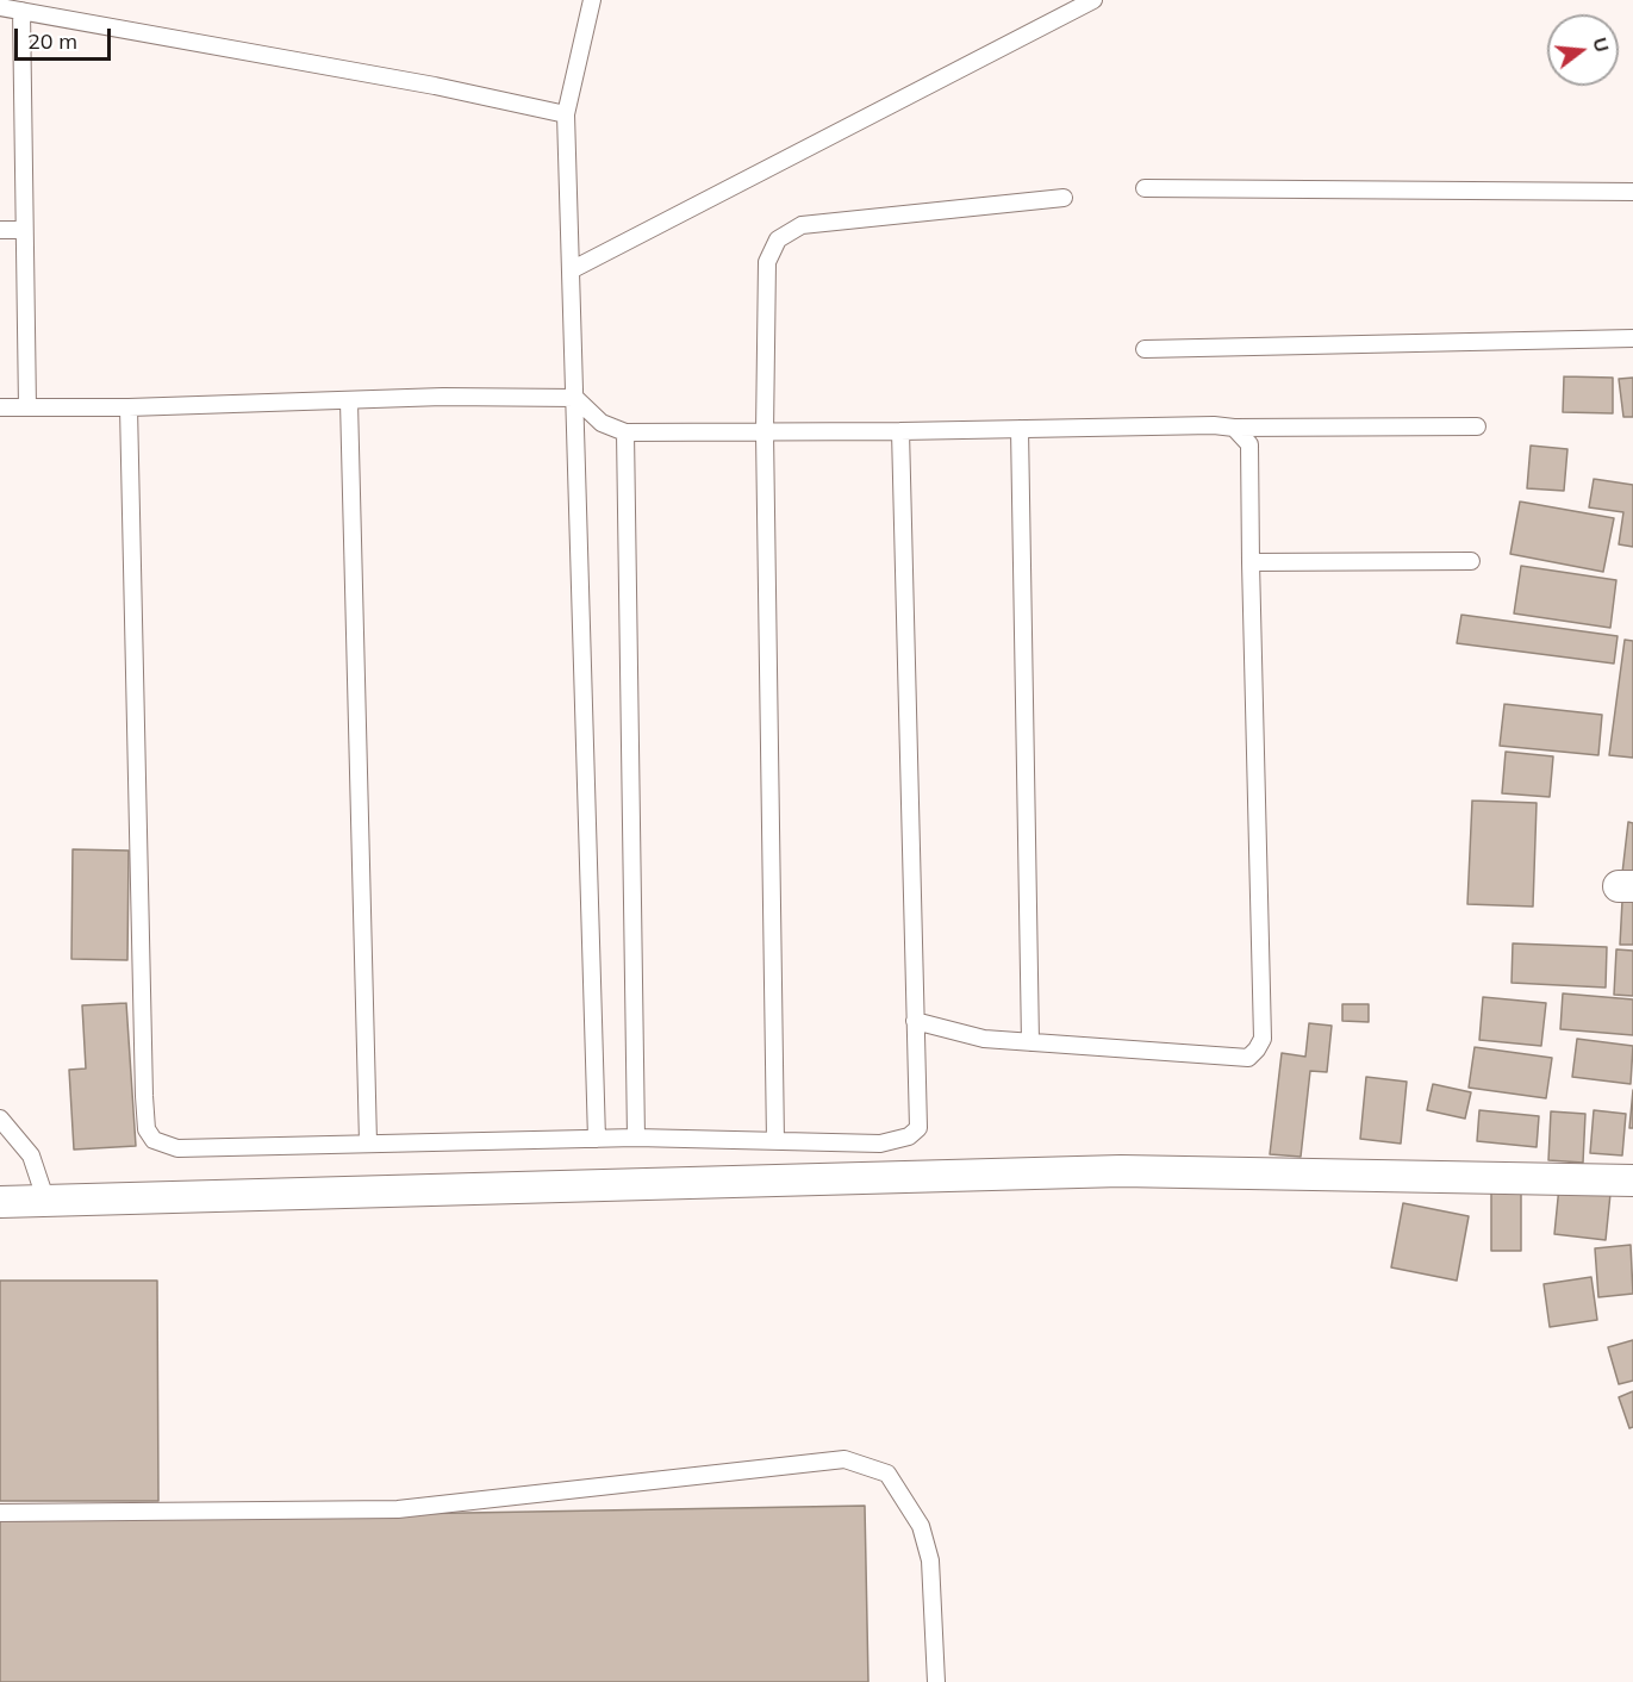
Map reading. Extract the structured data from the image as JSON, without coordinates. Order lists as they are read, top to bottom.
{
  "scale_bar": "20 m",
  "north": "right"
}
